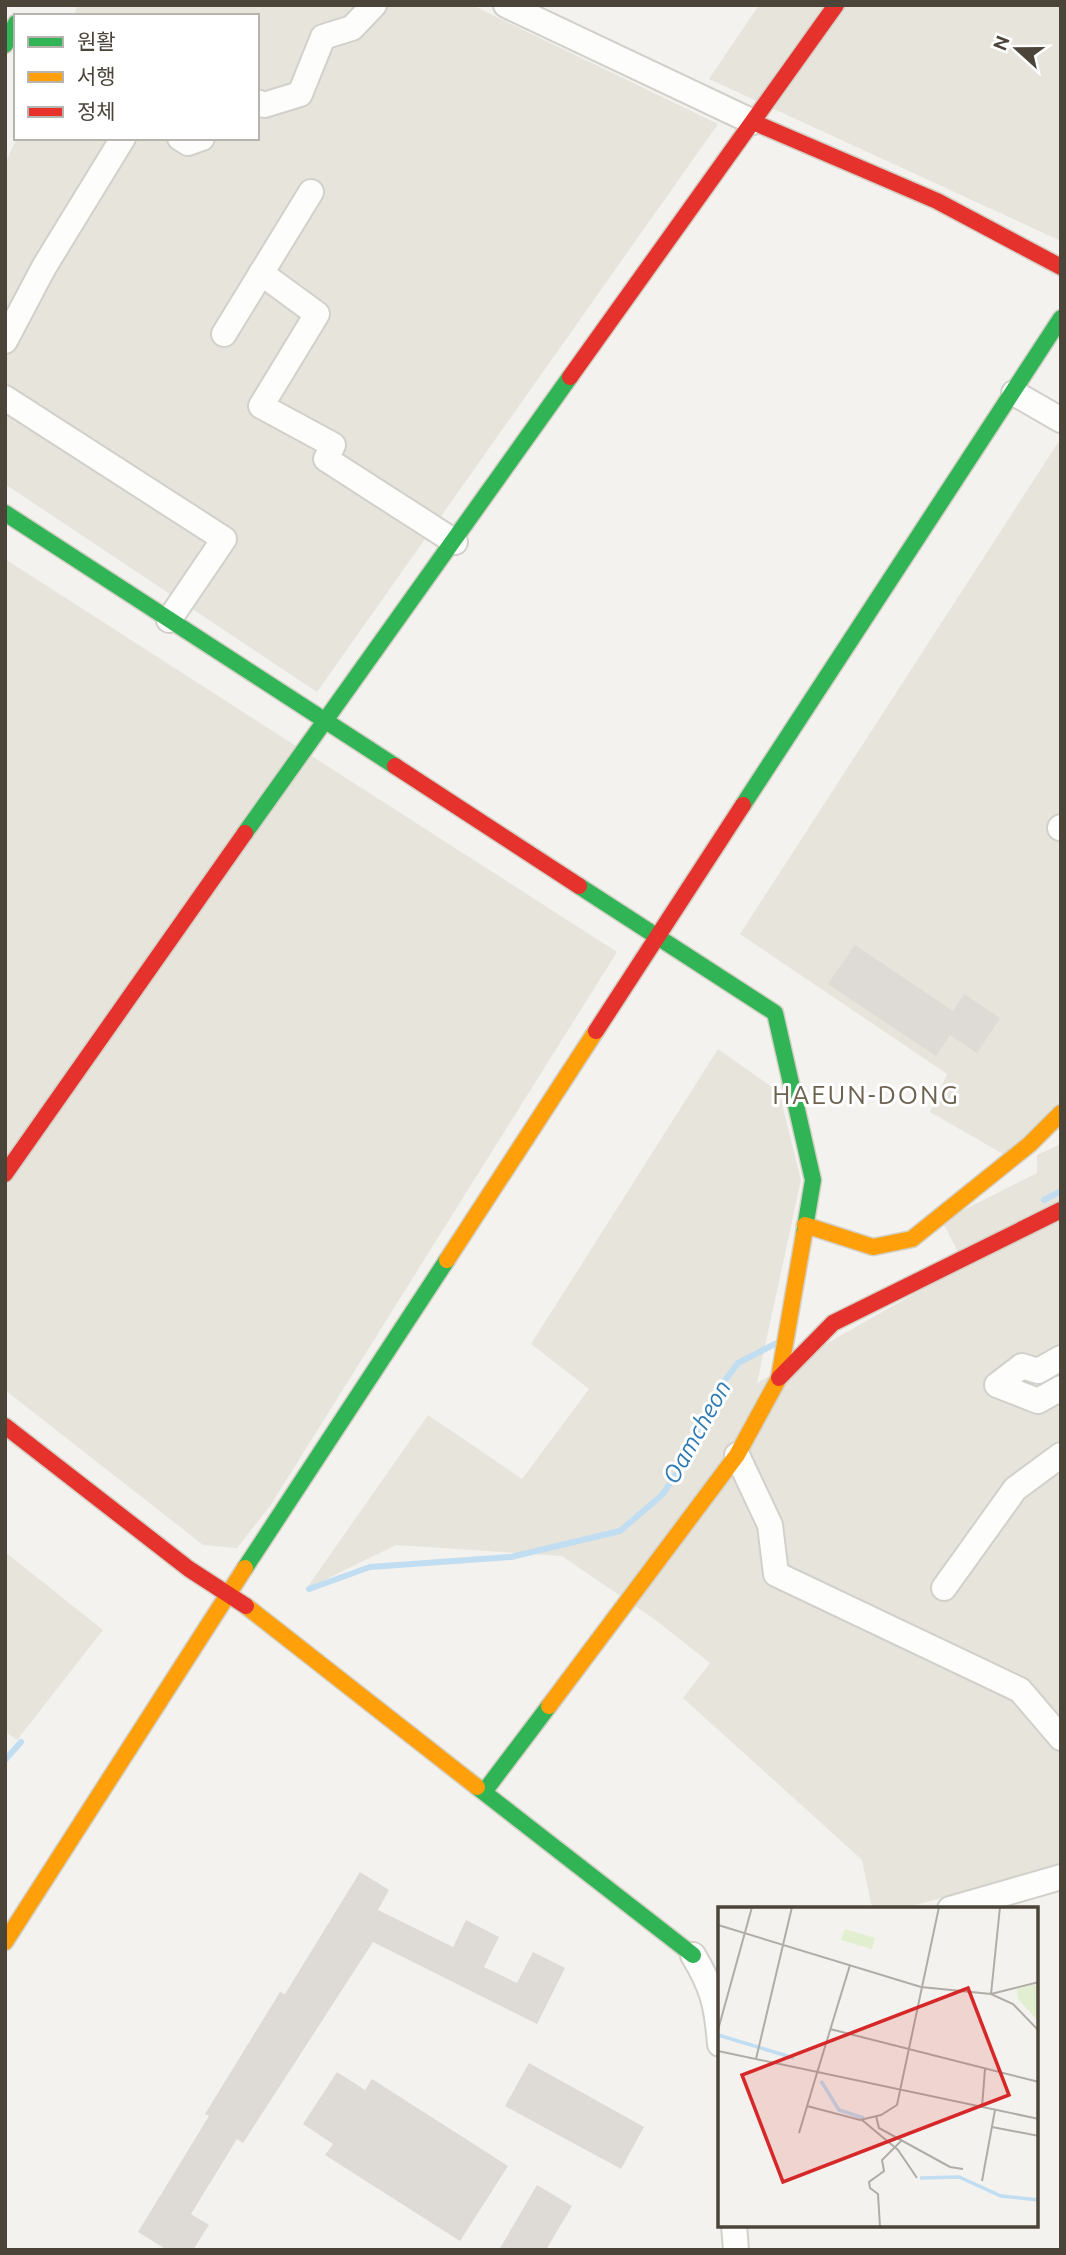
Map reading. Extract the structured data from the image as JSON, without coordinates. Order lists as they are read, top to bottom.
{
  "districts": ["HAEUN-DONG"],
  "water": ["Oamcheon"],
  "legend": ["원활", "서행", "정체"],
  "north": "left"
}
